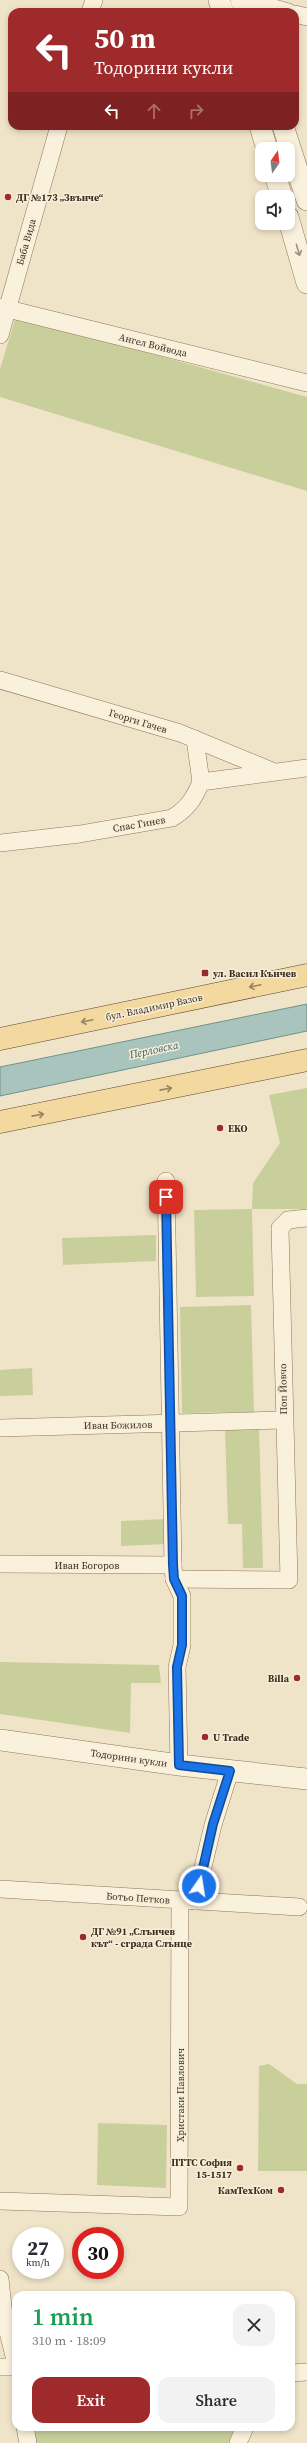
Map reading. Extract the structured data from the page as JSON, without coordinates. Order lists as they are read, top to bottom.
{
  "streets": {
    "main road": ["бул. Владимир Вазов"],
    "street": [
      "Баба Вида",
      "Ангел Войвода",
      "Георги Гачев",
      "Спас Гинев",
      "Поп Йовчо",
      "Иван Божилов",
      "Иван Богоров",
      "Тодорини кукли",
      "Ботьо Петков",
      "Христаки Павлович"
    ]
  },
  "crossings": [
    ["Баба Вида", "Ангел Войвода"],
    ["Поп Йовчо", "Иван Божилов"],
    ["Поп Йовчо", "Иван Богоров"],
    ["Тодорини кукли", "Христаки Павлович"],
    ["Ботьо Петков", "Христаки Павлович"]
  ],
  "water": ["Перловска"],
  "places": {
    "other": [
      "ДГ №173 „Звънче“",
      "EKO",
      "Billa",
      "U Trade",
      "ДГ №91 „Слънчев кът“ - сграда Слънце",
      "ПТТС София 15-1517",
      "КамТехКом"
    ],
    "transit": ["ул. Васил Кънчев"]
  },
  "north": "top",
  "page": {
    "turn": ["50 m", "Тодорини кукли"],
    "speed": "27 km/h",
    "limit": "30",
    "heading": ["1 min", "310 m · 18:09"],
    "buttons": ["Exit", "Share"]
  }
}
